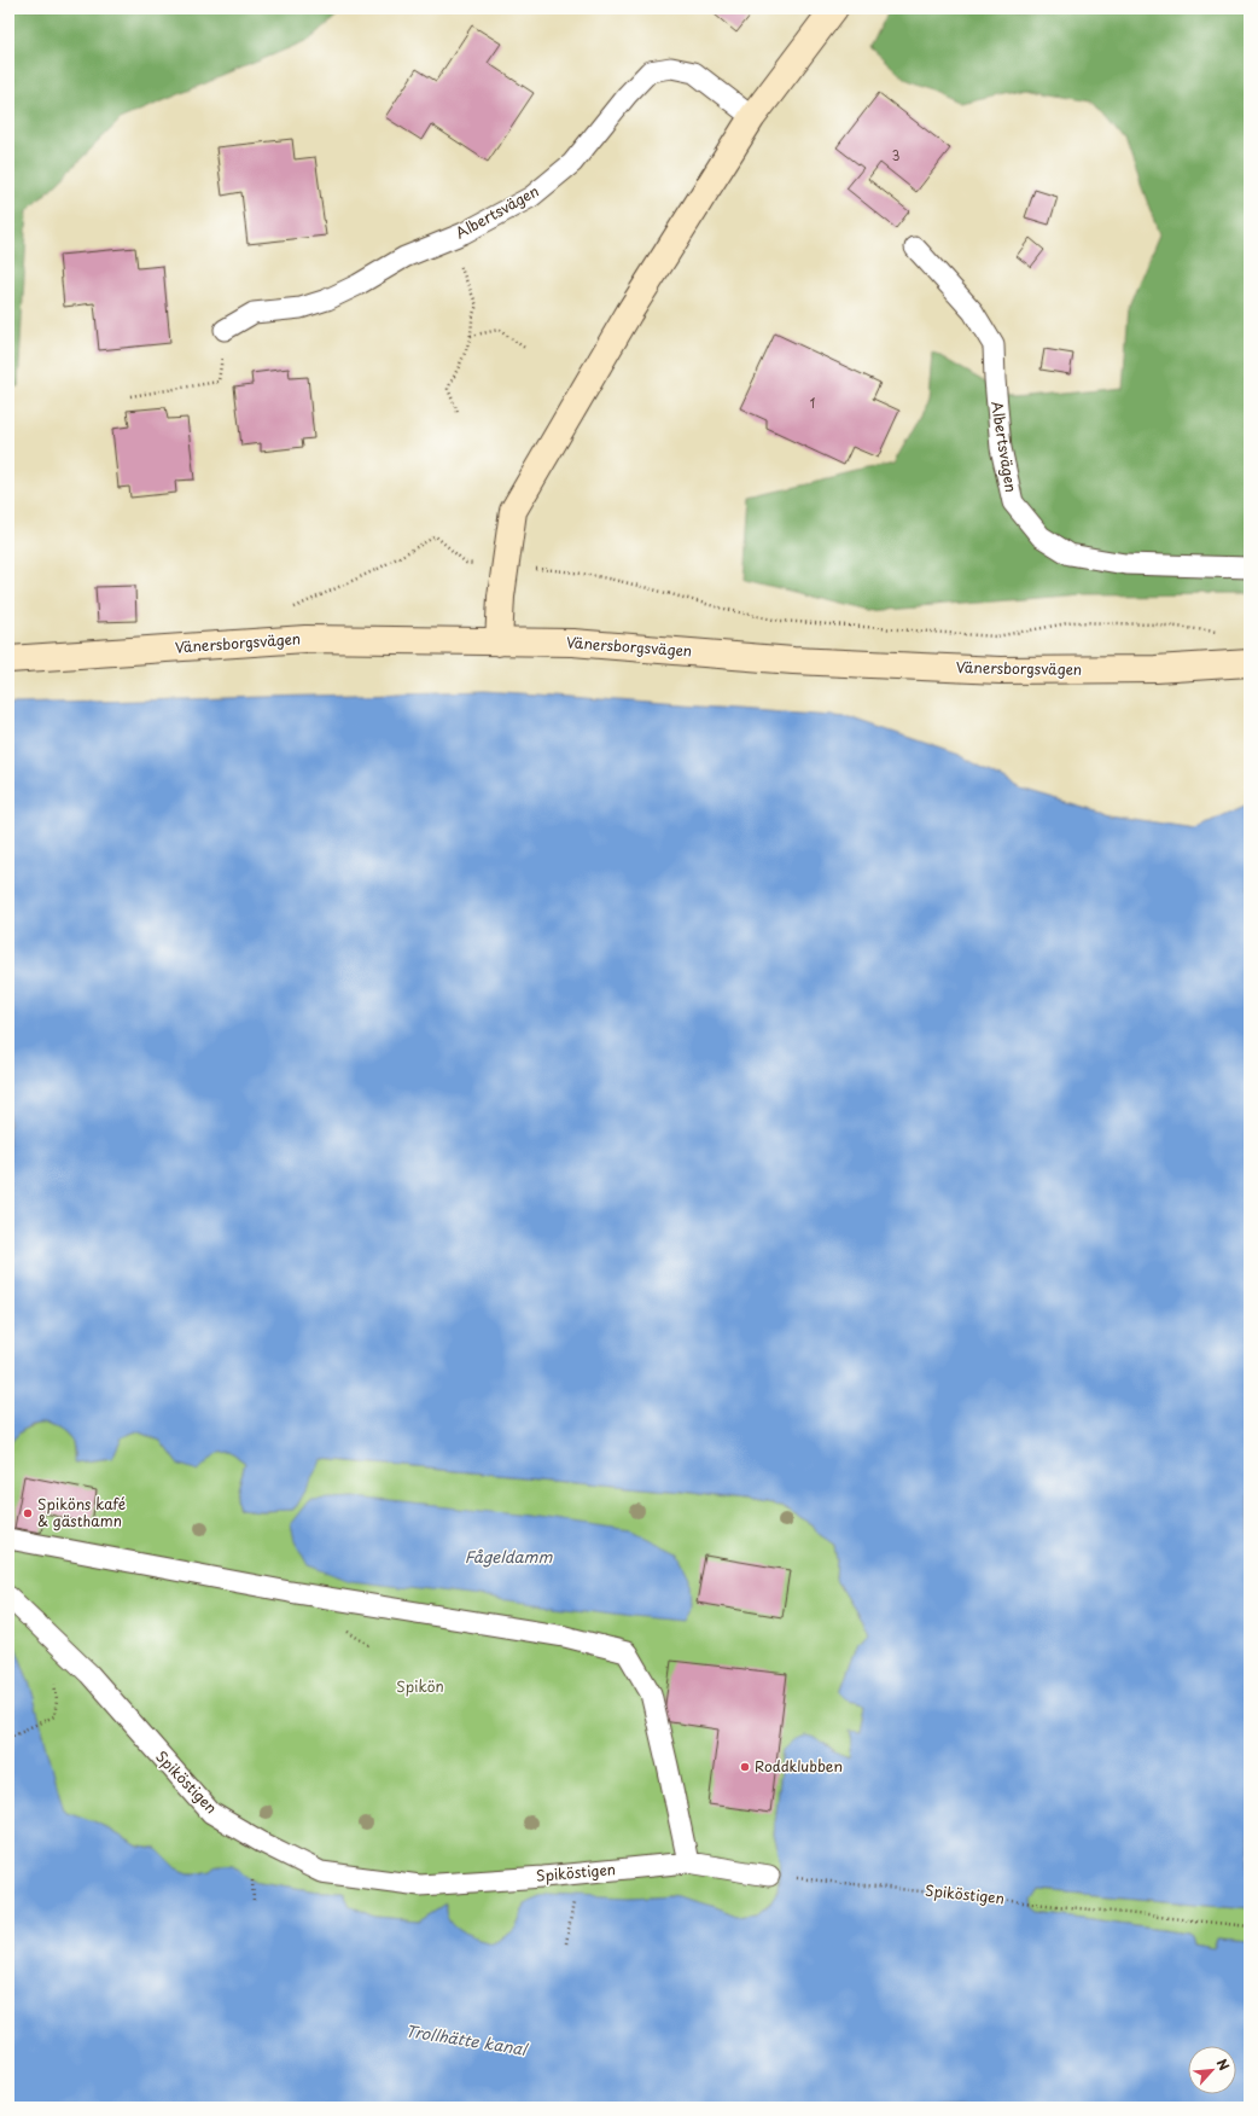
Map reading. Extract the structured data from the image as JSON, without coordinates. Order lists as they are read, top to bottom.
{
  "streets": {
    "main road": ["Vänersborgsvägen"],
    "lane": ["Albertsvägen", "Spiköstigen"]
  },
  "water": ["Fågeldamm", "Trollhätte kanal"],
  "parks": ["Spikön"],
  "places": ["Spiköns kafé & gästhamn", "Roddklubben"],
  "house_numbers": ["3", "1"],
  "north": "top right"
}
